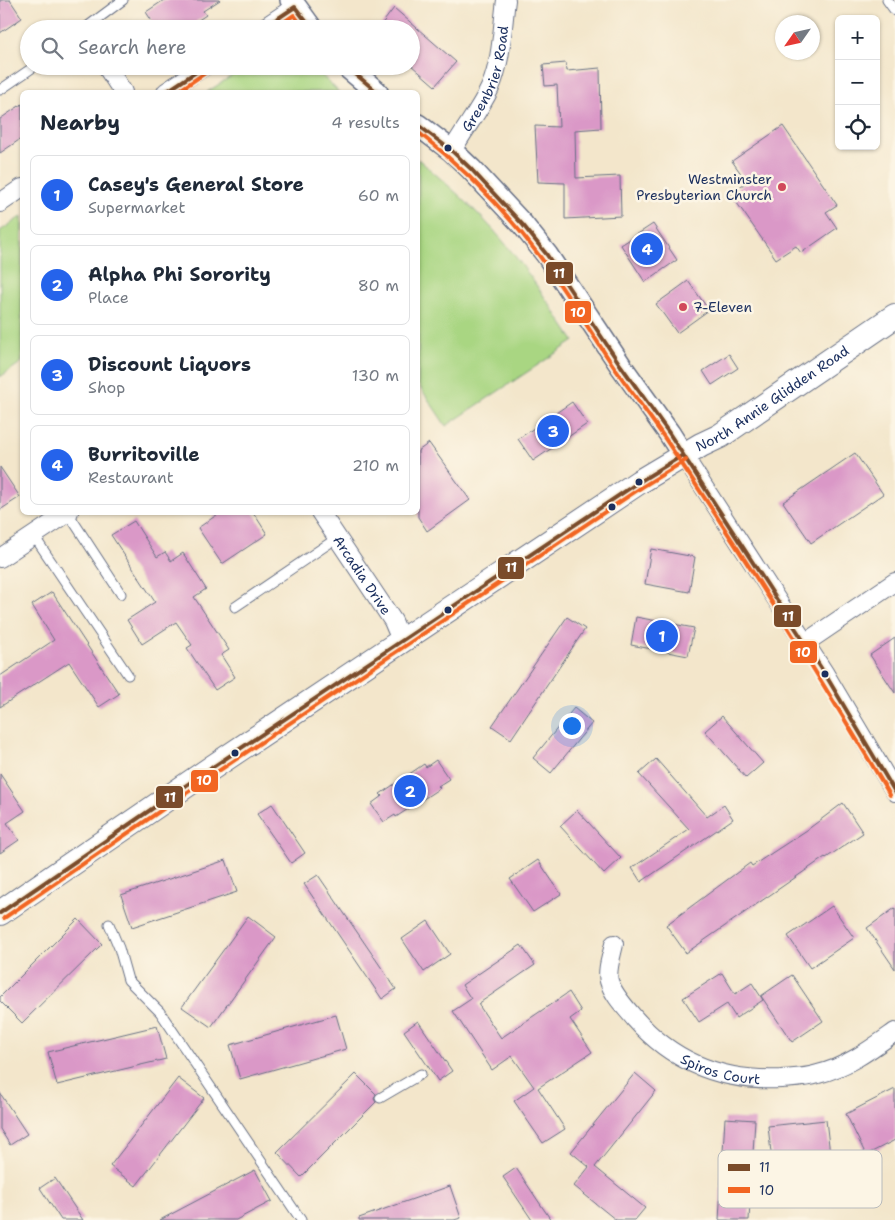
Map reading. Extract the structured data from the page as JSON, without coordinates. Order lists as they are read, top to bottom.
{
  "streets": {
    "main road": ["North Annie Glidden Road"],
    "street": ["Greenbrier Road", "Arcadia Drive", "Spiros Court"]
  },
  "crossings": [
    ["North Annie Glidden Road", "Arcadia Drive"]
  ],
  "places": ["Westminster Presbyterian Church", "7-Eleven"],
  "lines": ["transit line 11", "transit line 10"],
  "legend": ["11", "10"],
  "north": "bottom left",
  "page": {
    "map_buttons": ["+", "−"],
    "search": "Search here",
    "heading": ["Nearby", "4 results"],
    "list": [
      {
        "mark": "1",
        "name": "Casey's General Store",
        "note": "Supermarket",
        "value": "60 m"
      },
      {
        "mark": "2",
        "name": "Alpha Phi Sorority",
        "note": "Place",
        "value": "80 m"
      },
      {
        "mark": "3",
        "name": "Discount Liquors",
        "note": "Shop",
        "value": "130 m"
      },
      {
        "mark": "4",
        "name": "Burritoville",
        "note": "Restaurant",
        "value": "210 m"
      }
    ],
    "pins": [
      "4",
      "3",
      "1",
      "2"
    ]
  }
}
